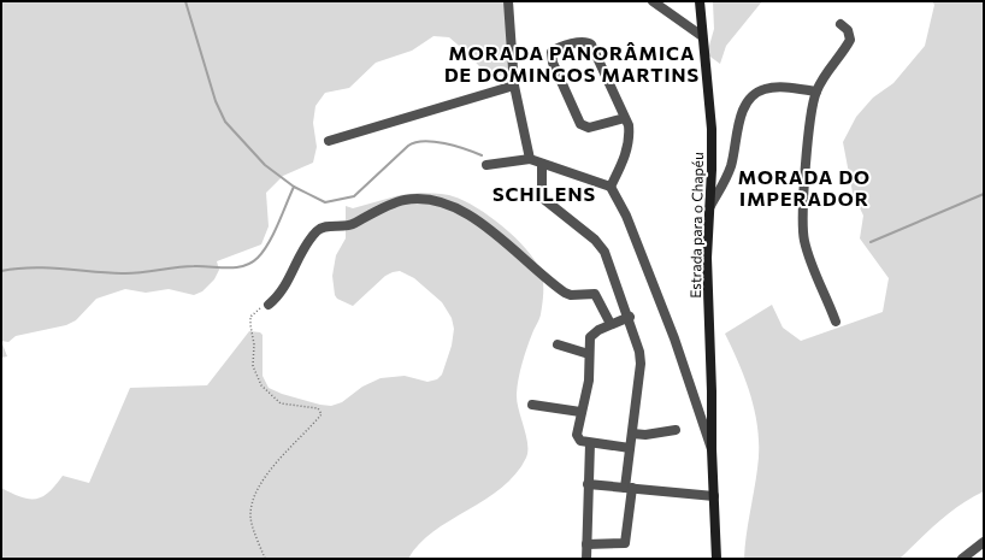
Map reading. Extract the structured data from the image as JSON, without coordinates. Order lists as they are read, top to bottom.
{
  "streets": {
    "street": ["Estrada para o Chapéu"]
  },
  "districts": ["MORADA PANORÂMICA DE DOMINGOS MARTINS", "MORADA DO IMPERADOR", "SCHILENS"]
}
